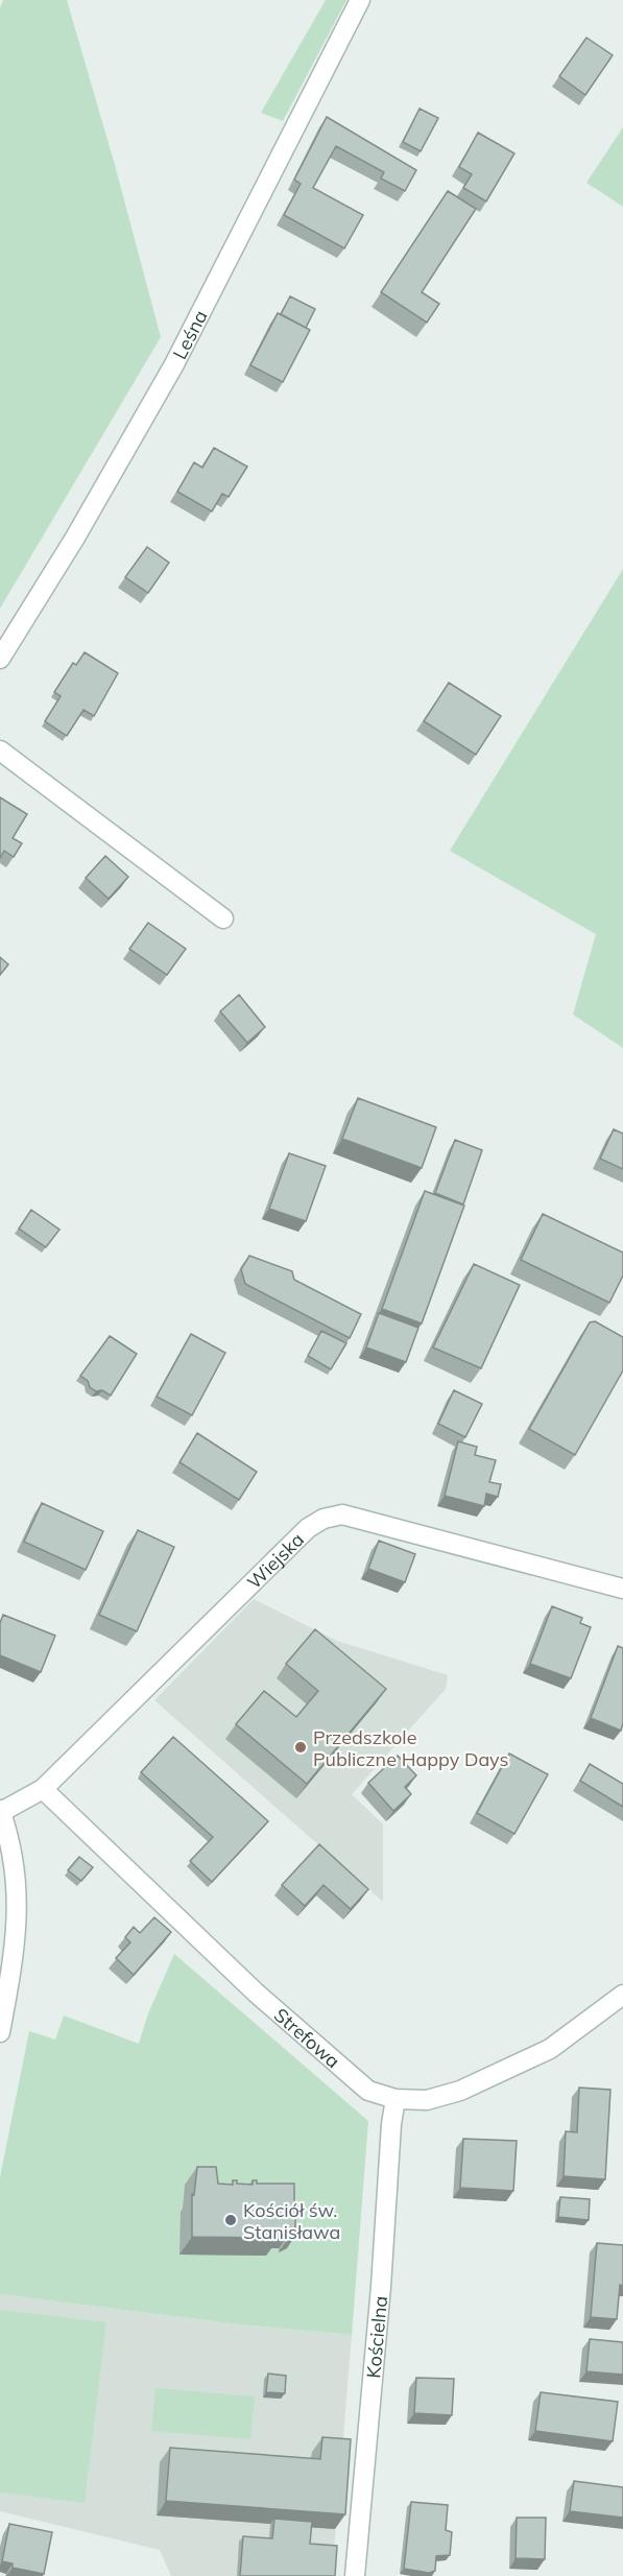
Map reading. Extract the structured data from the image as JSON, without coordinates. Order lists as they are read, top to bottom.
{
  "streets": {
    "street": [
      "Leśna",
      "Wiejska",
      "Strefowa",
      "Kościelna"
    ]
  },
  "crossings": [
    ["Wiejska", "Strefowa"],
    ["Strefowa", "Kościelna"]
  ],
  "places": ["Przedszkole Publiczne Happy Days", "Kościół św. Stanisława"]
}
